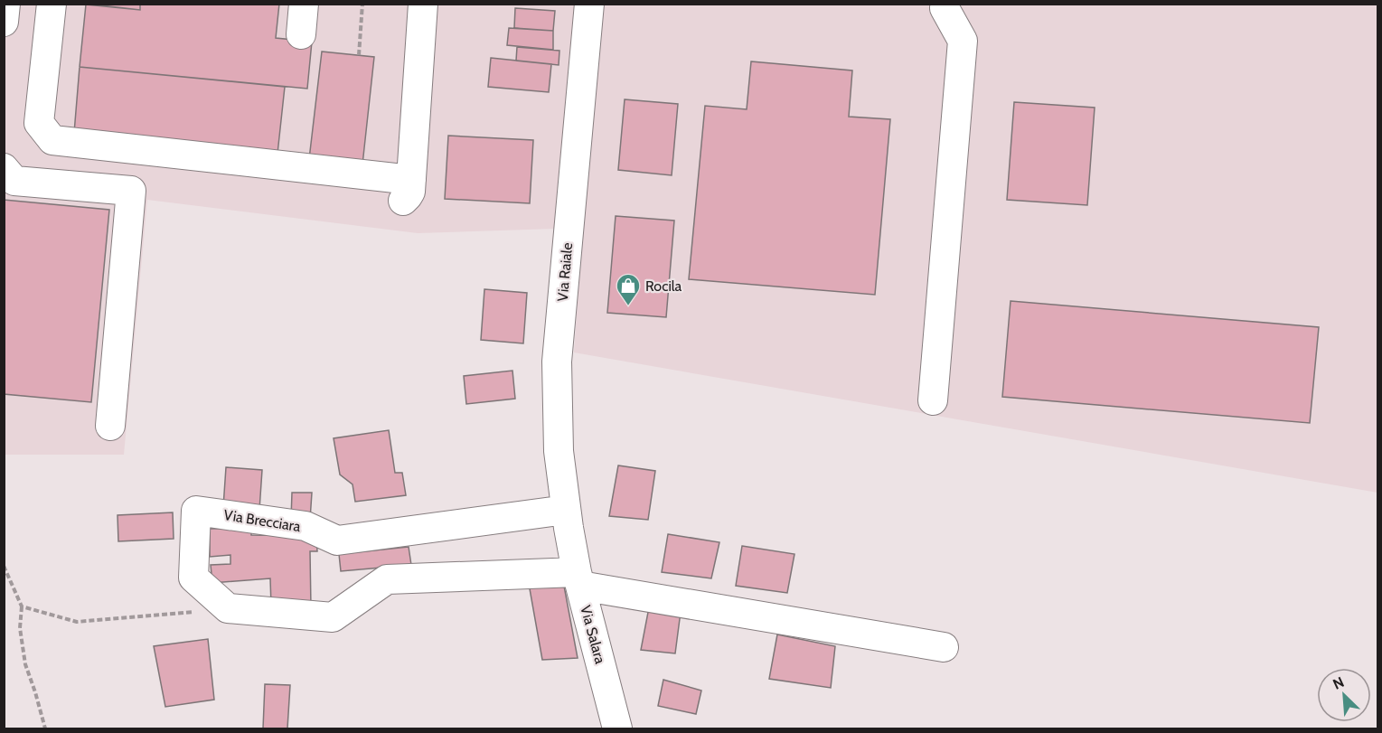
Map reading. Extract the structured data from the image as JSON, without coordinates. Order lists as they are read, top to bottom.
{
  "streets": {
    "street": ["Via Raiale", "Via Brecciara", "Via Salara"]
  },
  "crossings": [
    ["Via Raiale", "Via Brecciara"],
    ["Via Raiale", "Via Salara"]
  ],
  "places": {
    "shop": ["Rocila"]
  },
  "north": "top left"
}
